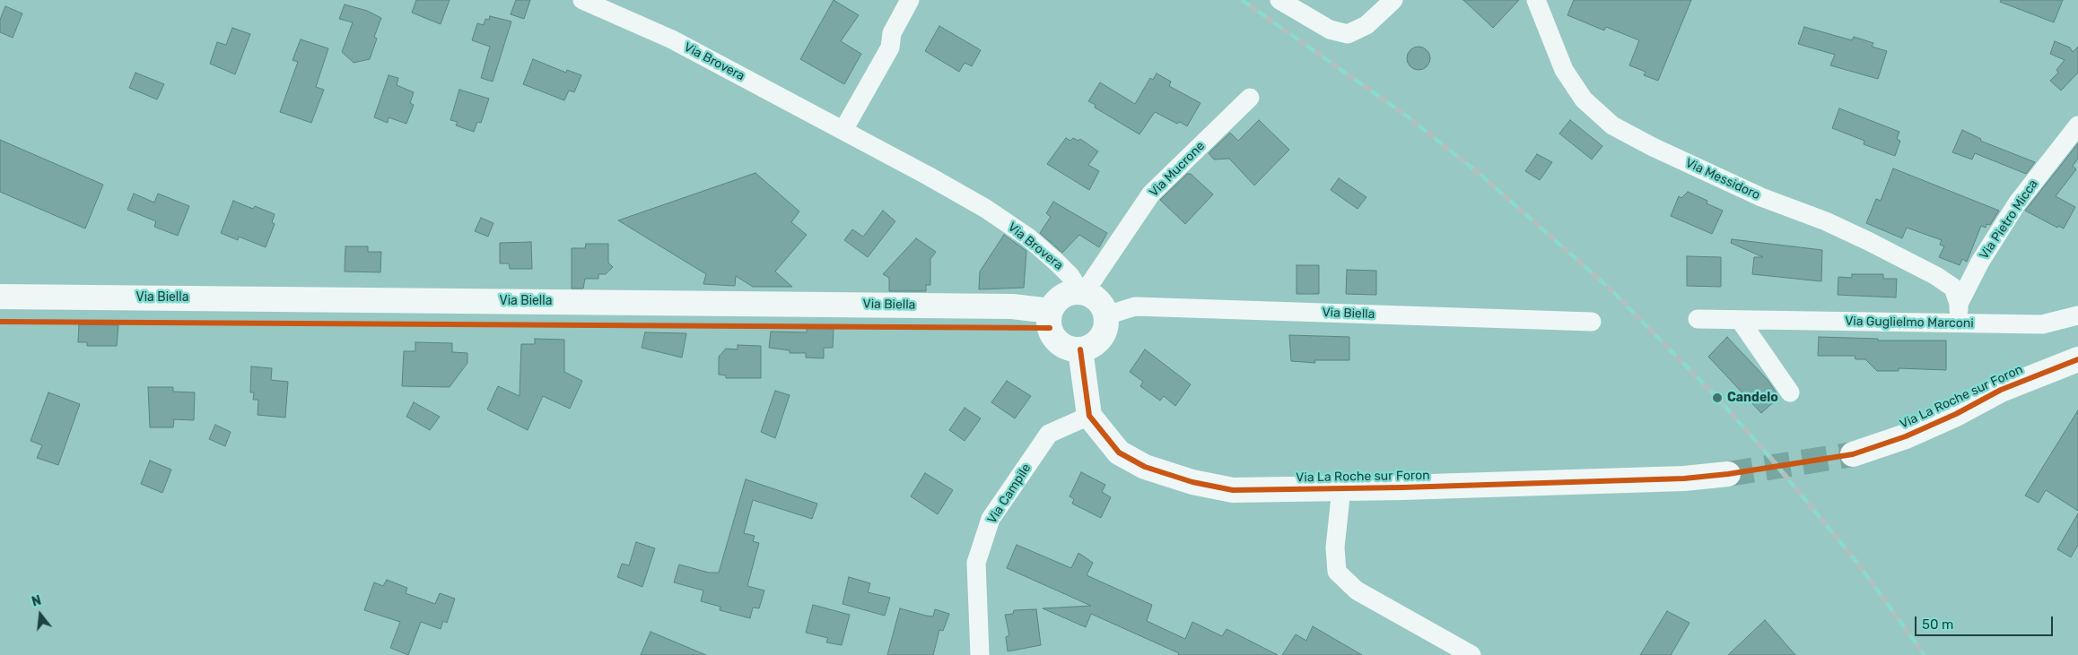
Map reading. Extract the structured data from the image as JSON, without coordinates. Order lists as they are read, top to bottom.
{
  "streets": {
    "street": [
      "Via Brovera",
      "Via Mucrone",
      "Via Messidoro",
      "Via Pietro Micca",
      "Via Biella",
      "Via Guglielmo Marconi",
      "Via La Roche sur Foron",
      "Via Campile"
    ]
  },
  "crossings": [
    ["Via Brovera", "Via Mucrone"],
    ["Via Brovera", "Via Biella"],
    ["Via Mucrone", "Via Biella"],
    ["Via Messidoro", "Via Pietro Micca"],
    ["Via Pietro Micca", "Via Guglielmo Marconi"],
    ["Via La Roche sur Foron", "Via Campile"]
  ],
  "places": ["Candelo"],
  "scale_bar": "50 m",
  "north": "top"
}
